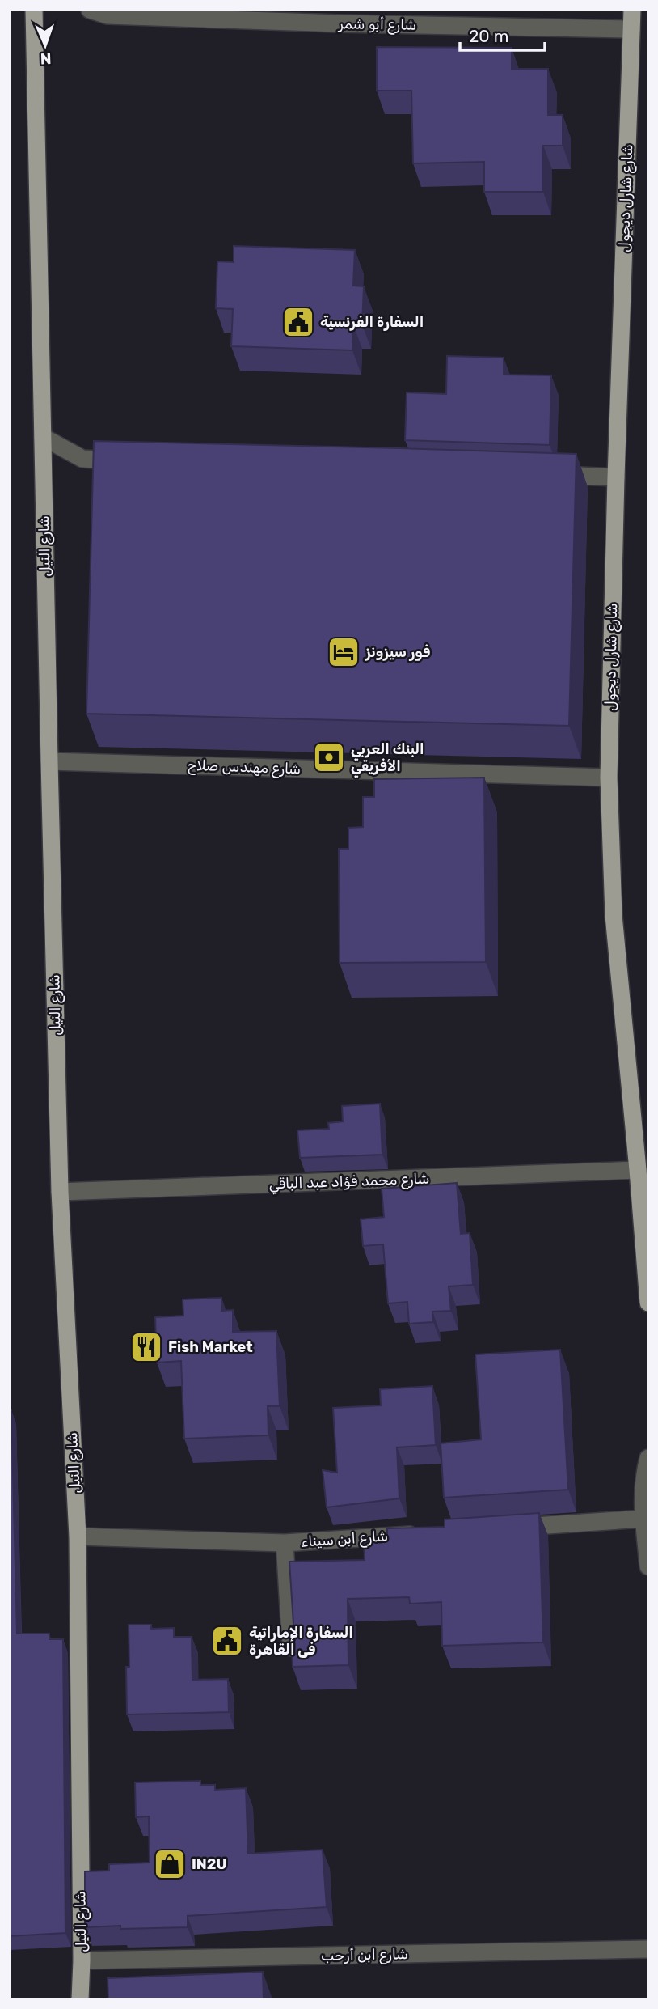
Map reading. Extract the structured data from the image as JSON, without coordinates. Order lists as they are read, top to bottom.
{
  "streets": {
    "main road": ["شارع شارل ديجول", "شارع النيل"],
    "street": [
      "شارع أبو شمر",
      "شارع مهندس صلاح",
      "شارع محمد فؤاد عبد الباقي",
      "شارع ابن سيناء",
      "شارع ابن أرحب"
    ]
  },
  "crossings": [
    ["شارع أبو شمر", "شارع شارل ديجول"],
    ["شارع شارل ديجول", "شارع مهندس صلاح"],
    ["شارع شارل ديجول", "شارع محمد فؤاد عبد الباقي"],
    ["شارع النيل", "شارع مهندس صلاح"],
    ["شارع النيل", "شارع محمد فؤاد عبد الباقي"],
    ["شارع النيل", "شارع ابن سيناء"],
    ["شارع النيل", "شارع ابن أرحب"]
  ],
  "places": {
    "public building": ["السفارة الفرنسية", "السفارة الإماراتية فى القاهرة"],
    "hotel": ["فور سيزونز"],
    "bank": ["البنك العربي الأفريقي"],
    "restaurant": ["Fish Market"],
    "shop": ["IN2U"]
  },
  "scale_bar": "20 m",
  "north": "bottom"
}
